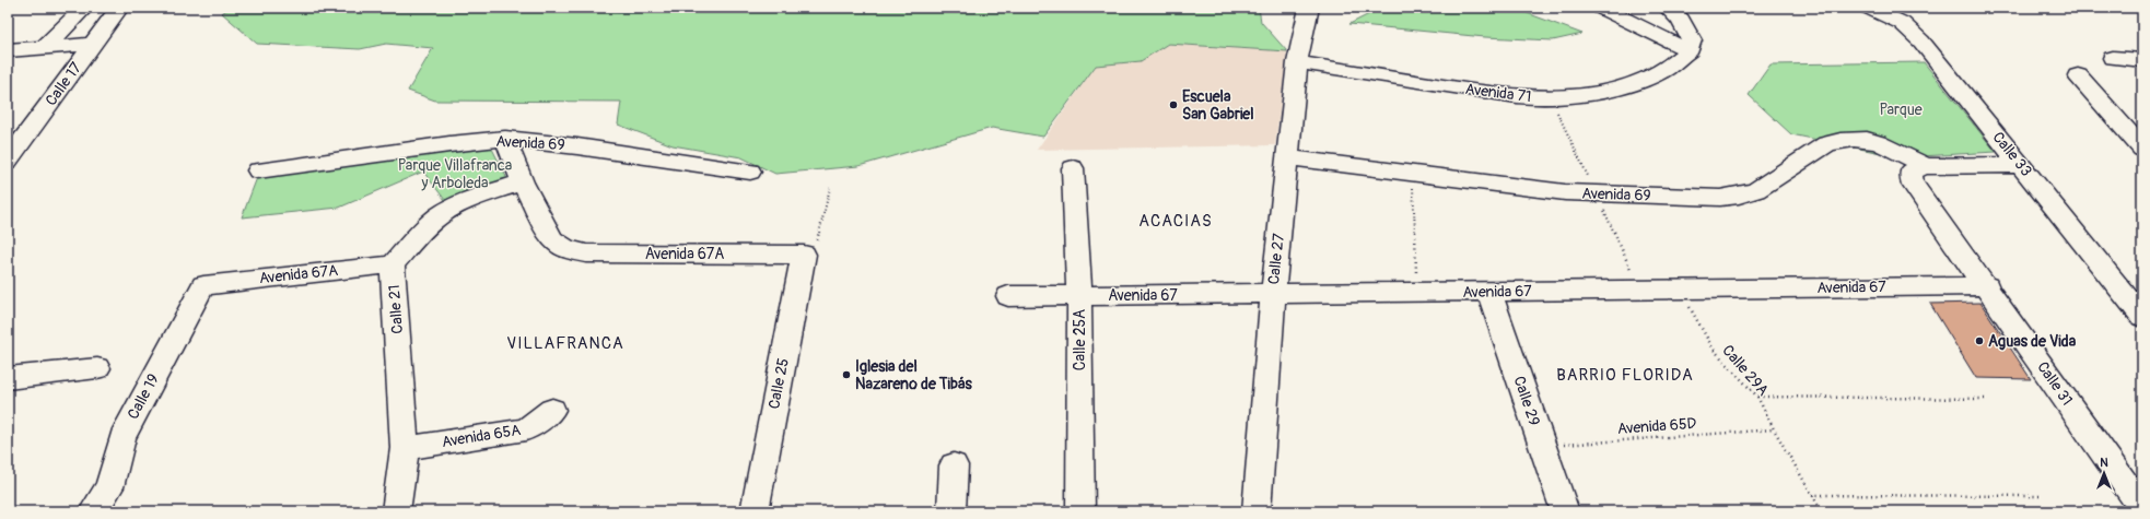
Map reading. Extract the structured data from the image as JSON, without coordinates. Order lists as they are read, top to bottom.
{
  "streets": {
    "street": [
      "Calle 17",
      "Avenida 71",
      "Avenida 69",
      "Calle 33",
      "Avenida 67A",
      "Calle 27",
      "Avenida 67",
      "Calle 21",
      "Calle 25A",
      "Calle 25",
      "Calle 31",
      "Calle 19",
      "Calle 29",
      "Avenida 65A"
    ],
    "path": ["Calle 29A", "Avenida 65D"]
  },
  "crossings": [
    ["Avenida 71", "Calle 27"],
    ["Avenida 69", "Calle 27"],
    ["Avenida 69", "Calle 31"],
    ["Avenida 67A", "Calle 21"],
    ["Avenida 67A", "Calle 25"],
    ["Avenida 67A", "Calle 19"],
    ["Calle 27", "Avenida 67"],
    ["Avenida 67", "Calle 25A"],
    ["Avenida 67", "Calle 29A"],
    ["Avenida 67", "Calle 31"],
    ["Avenida 67", "Calle 29"],
    ["Calle 21", "Avenida 65A"],
    ["Calle 29A", "Avenida 65D"],
    ["Calle 29", "Avenida 65D"]
  ],
  "districts": ["ACACIAS", "VILLAFRANCA", "BARRIO FLORIDA"],
  "parks": ["Parque", "Parque Villafranca y Arboleda"],
  "places": ["Escuela San Gabriel", "Aguas de Vida", "Iglesia del Nazareno de Tibás"],
  "north": "top"
}
